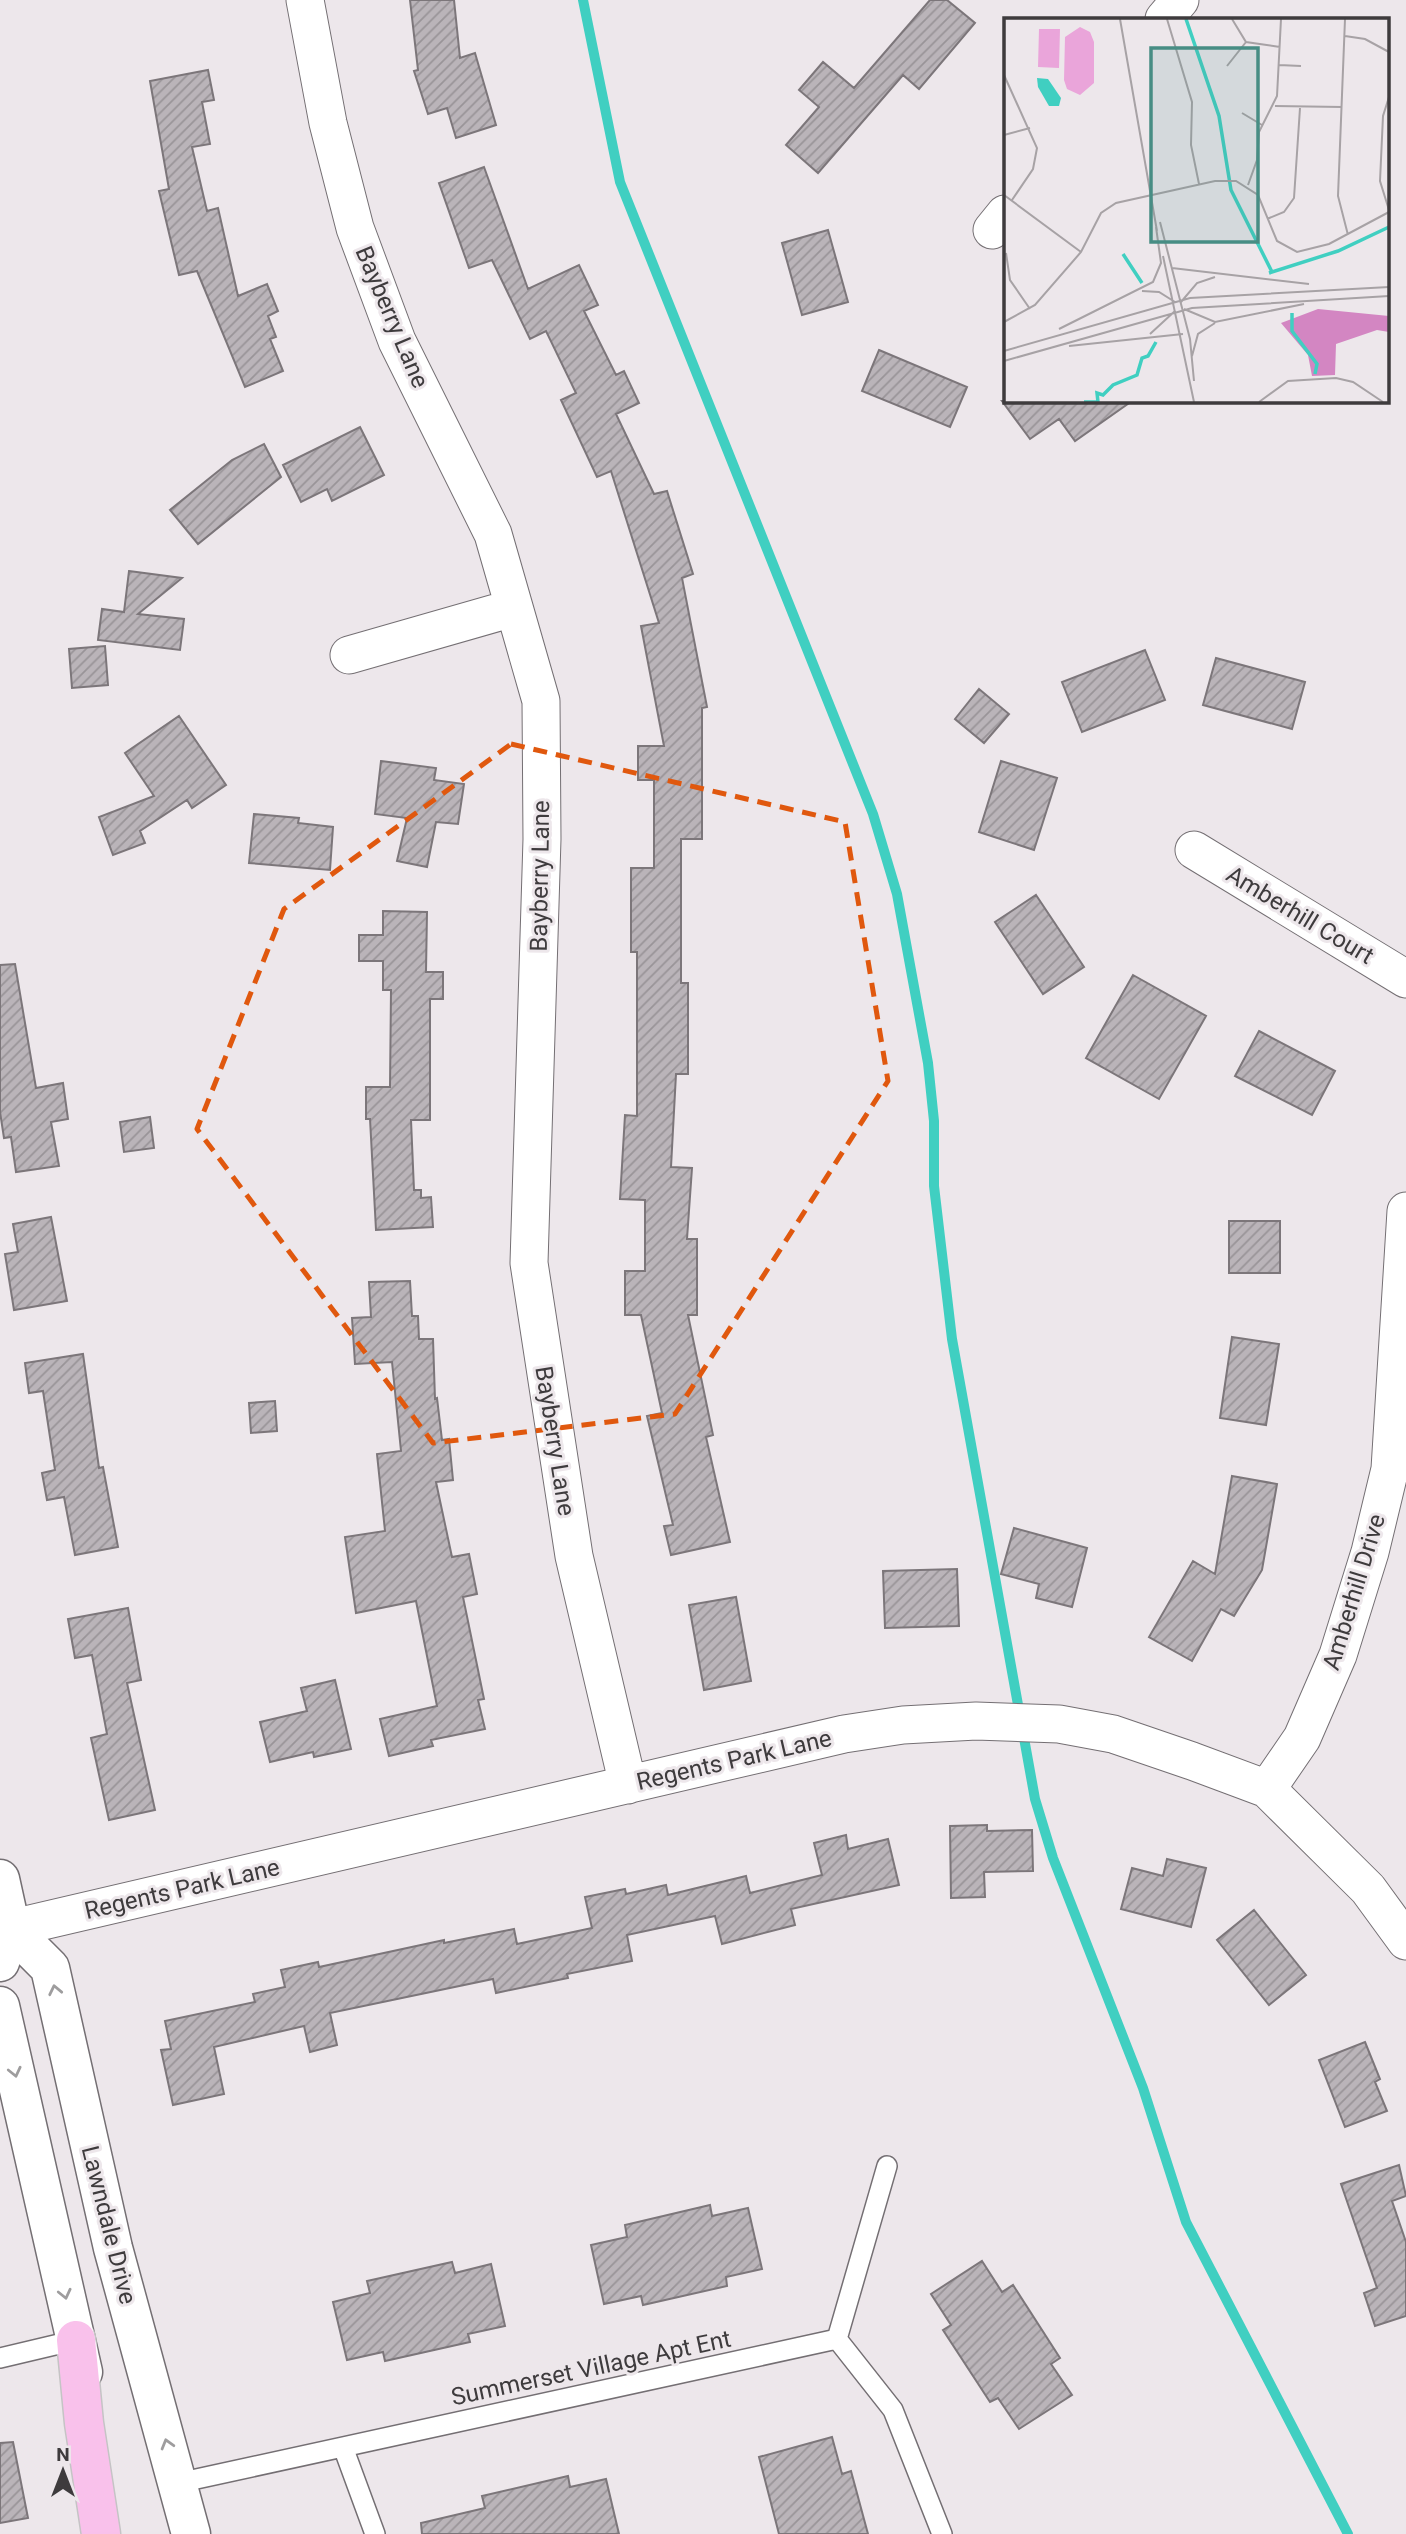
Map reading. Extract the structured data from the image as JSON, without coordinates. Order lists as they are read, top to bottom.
{
  "streets": {
    "main road": ["Lawndale Drive"],
    "street": [
      "Bayberry Lane",
      "Amberhill Court",
      "Amberhill Drive",
      "Regents Park Lane"
    ],
    "lane": ["Summerset Village Apt Ent"]
  },
  "crossings": [
    ["Bayberry Lane", "Regents Park Lane"],
    ["Amberhill Drive", "Regents Park Lane"],
    ["Regents Park Lane", "Lawndale Drive"],
    ["Lawndale Drive", "Summerset Village Apt Ent"]
  ],
  "north": "top"
}
